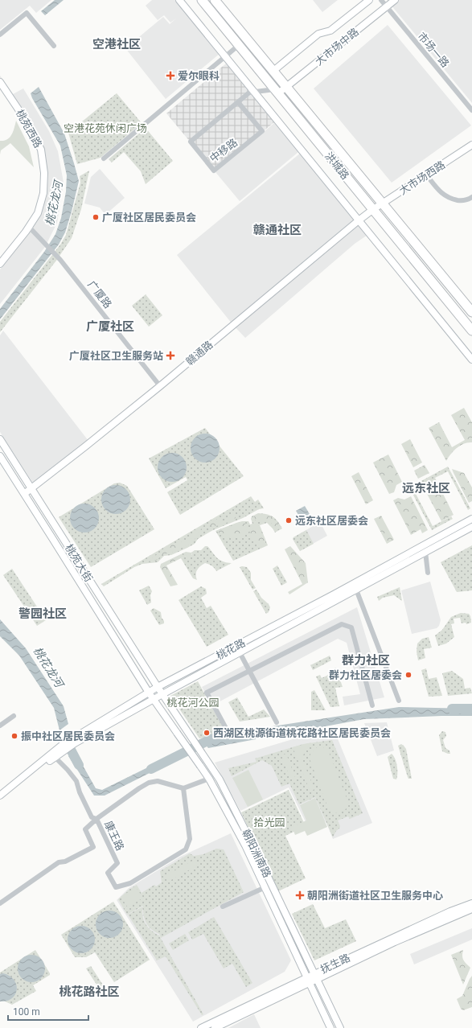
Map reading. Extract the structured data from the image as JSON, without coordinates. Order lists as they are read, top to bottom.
{
  "streets": {
    "highway": ["洪城路"],
    "main road": [
      "大市场中路",
      "桃苑西路",
      "大市场西路",
      "赣通路",
      "桃苑大街",
      "桃花路",
      "朝阳洲南路",
      "抚生路"
    ],
    "street": [
      "市场一路",
      "中移路",
      "广厦路",
      "康王路"
    ]
  },
  "crossings": [
    ["大市场中路", "市场一路"],
    ["大市场中路", "中移路"],
    ["大市场中路", "洪城路"],
    ["桃苑西路", "广厦路"],
    ["中移路", "洪城路"],
    ["洪城路", "大市场西路"],
    ["洪城路", "赣通路"],
    ["大市场西路", "赣通路"],
    ["广厦路", "赣通路"],
    ["赣通路", "桃苑大街"],
    ["桃苑大街", "桃花路"],
    ["桃苑大街", "朝阳洲南路"],
    ["桃花路", "朝阳洲南路"],
    ["朝阳洲南路", "抚生路"]
  ],
  "districts": [
    "空港社区",
    "赣通社区",
    "广厦社区",
    "远东社区",
    "警园社区",
    "群力社区",
    "桃花路社区"
  ],
  "water": ["桃花龙河"],
  "parks": ["空港花苑休闲广场", "桃花河公园", "拾光园"],
  "places": {
    "health": ["爱尔眼科", "广厦社区卫生服务站", "朝阳洲街道社区卫生服务中心"],
    "other": [
      "广厦社区居民委员会",
      "远东社区居委会",
      "群力社区居委会",
      "西湖区桃源街道桃花路社区居民委员会",
      "振中社区居民委员会"
    ]
  },
  "scale_bar": "100 m"
}
